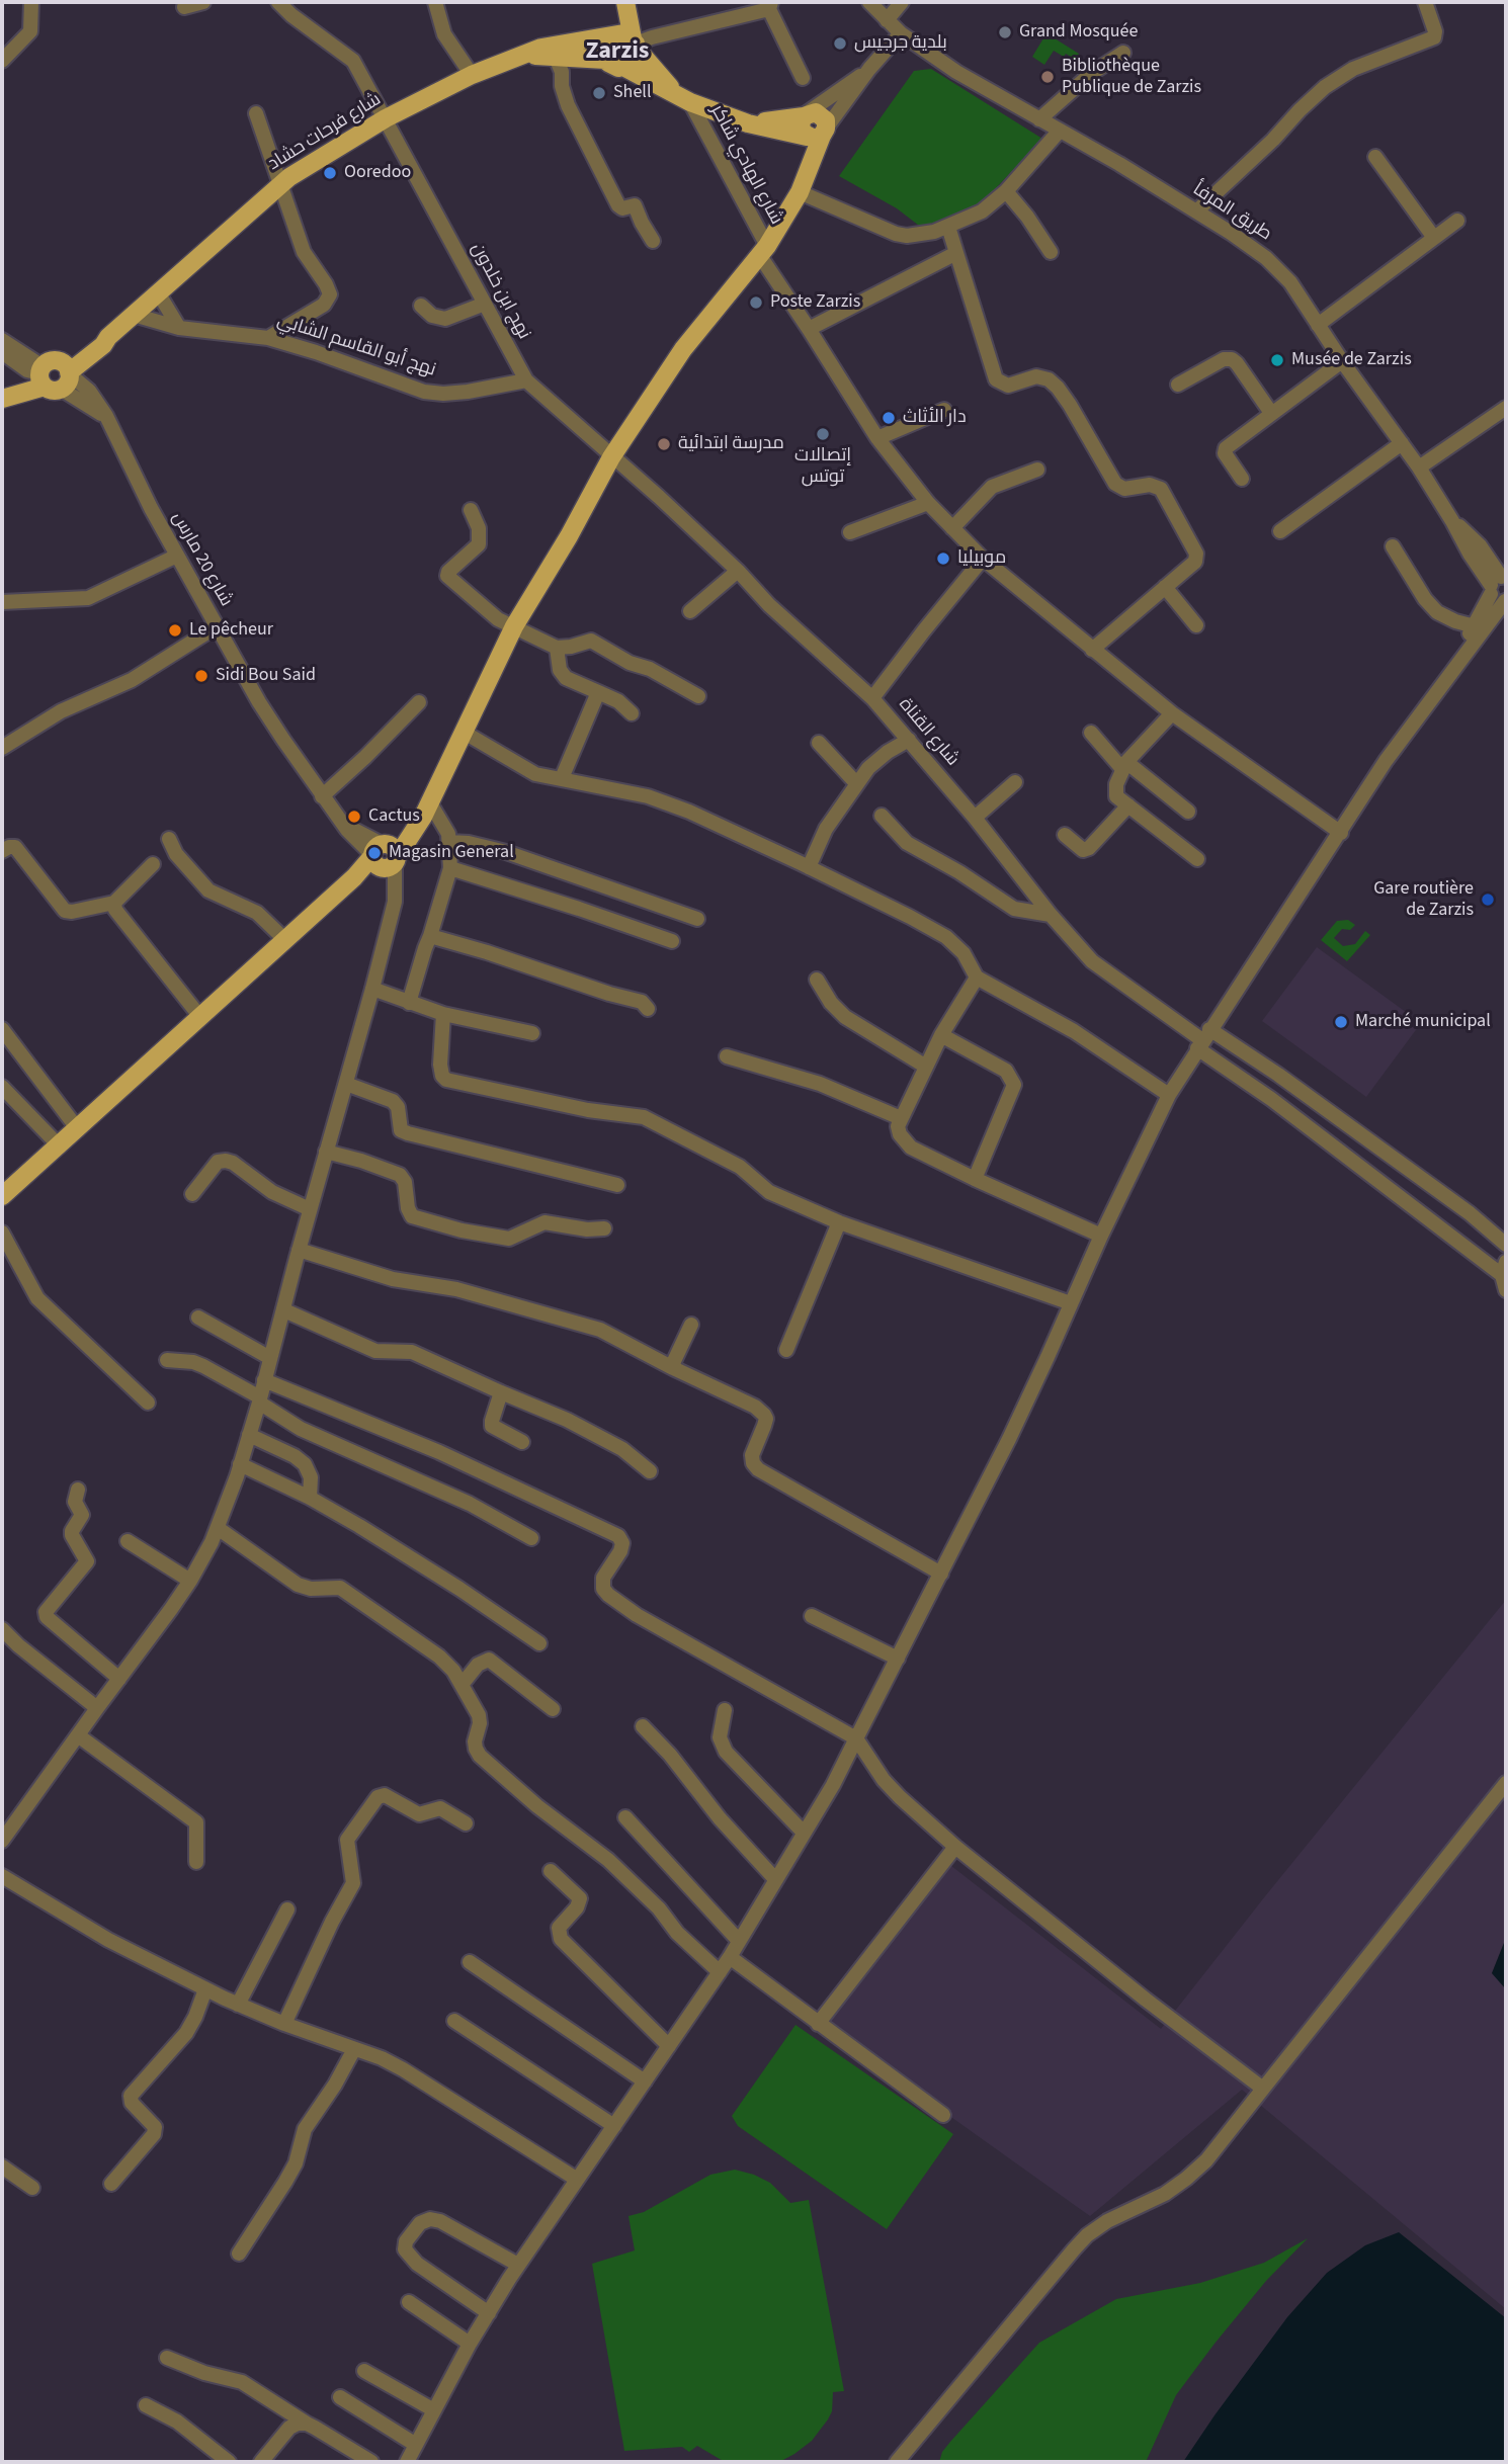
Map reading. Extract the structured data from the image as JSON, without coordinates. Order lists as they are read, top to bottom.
{
  "streets": {
    "main road": ["شارع فرحات حشاد"],
    "street": [
      "شارع الهادي شاكر",
      "طريق المرفأ",
      "نهج ابن خلدون",
      "نهج أبو القاسم الشابي",
      "شارع 20 مارس",
      "شارع القناة"
    ]
  },
  "crossings": [
    ["شارع فرحات حشاد", "نهج ابن خلدون"],
    ["شارع فرحات حشاد", "نهج أبو القاسم الشابي"],
    ["شارع فرحات حشاد", "شارع 20 مارس"],
    ["نهج ابن خلدون", "نهج أبو القاسم الشابي"],
    ["نهج ابن خلدون", "شارع القناة"]
  ],
  "districts": ["Zarzis"],
  "places": [
    "Grand Mosquée",
    "بلدية جرجيس",
    "Bibliothèque Publique de Zarzis",
    "Shell",
    "Ooredoo",
    "Poste Zarzis",
    "Musée de Zarzis",
    "دار الأثاث",
    "إتصالات توتس",
    "مدرسة ابتدائية",
    "موبيليا",
    "Le pêcheur",
    "Sidi Bou Said",
    "Cactus",
    "Magasin General",
    "Gare routière de Zarzis",
    "Marché municipal"
  ]
}
